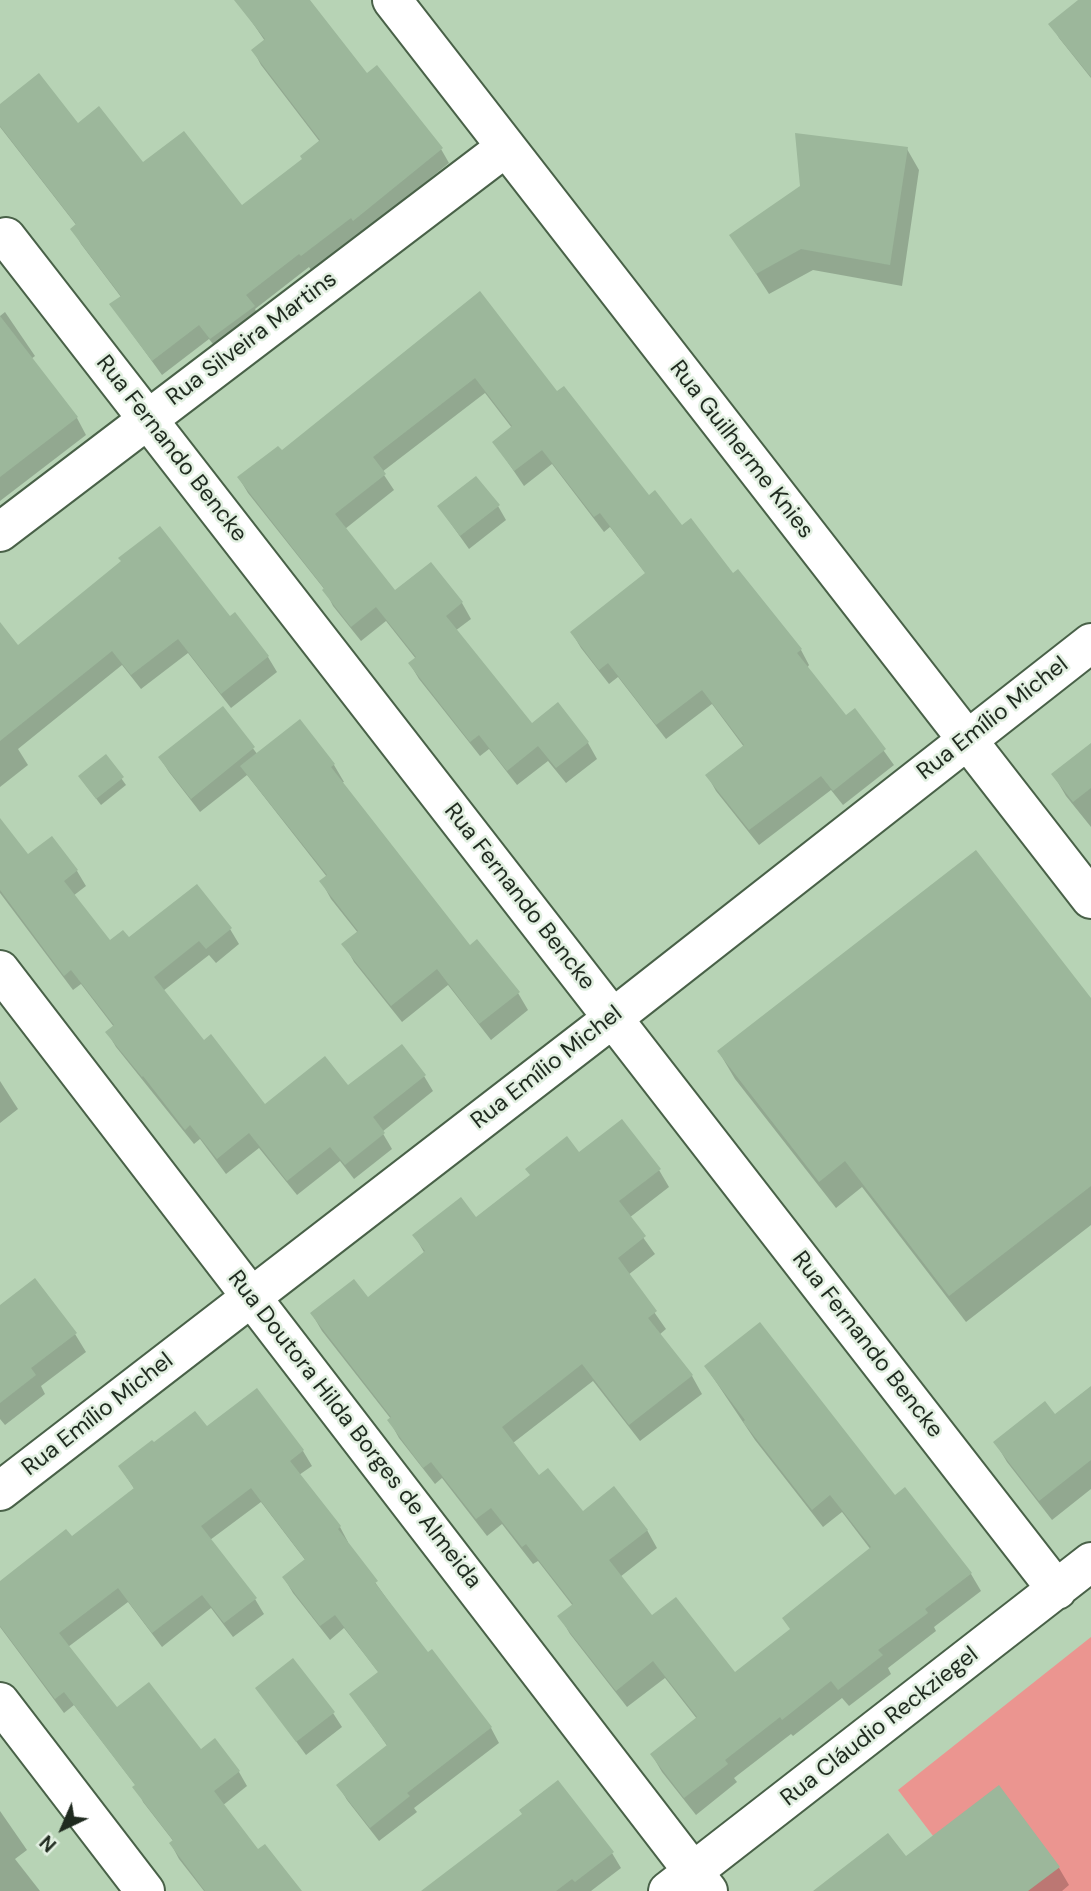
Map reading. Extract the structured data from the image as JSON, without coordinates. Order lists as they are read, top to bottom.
{
  "streets": {
    "street": [
      "Rua Silveira Martins",
      "Rua Fernando Bencke",
      "Rua Guilherme Knies",
      "Rua Emílio Michel",
      "Rua Doutora Hilda Borges de Almeida",
      "Rua Cláudio Reckziegel"
    ]
  },
  "crossings": [
    ["Rua Silveira Martins", "Rua Fernando Bencke"],
    ["Rua Silveira Martins", "Rua Guilherme Knies"],
    ["Rua Fernando Bencke", "Rua Emílio Michel"],
    ["Rua Fernando Bencke", "Rua Cláudio Reckziegel"],
    ["Rua Guilherme Knies", "Rua Emílio Michel"],
    ["Rua Emílio Michel", "Rua Doutora Hilda Borges de Almeida"],
    ["Rua Doutora Hilda Borges de Almeida", "Rua Cláudio Reckziegel"]
  ],
  "north": "bottom left"
}
